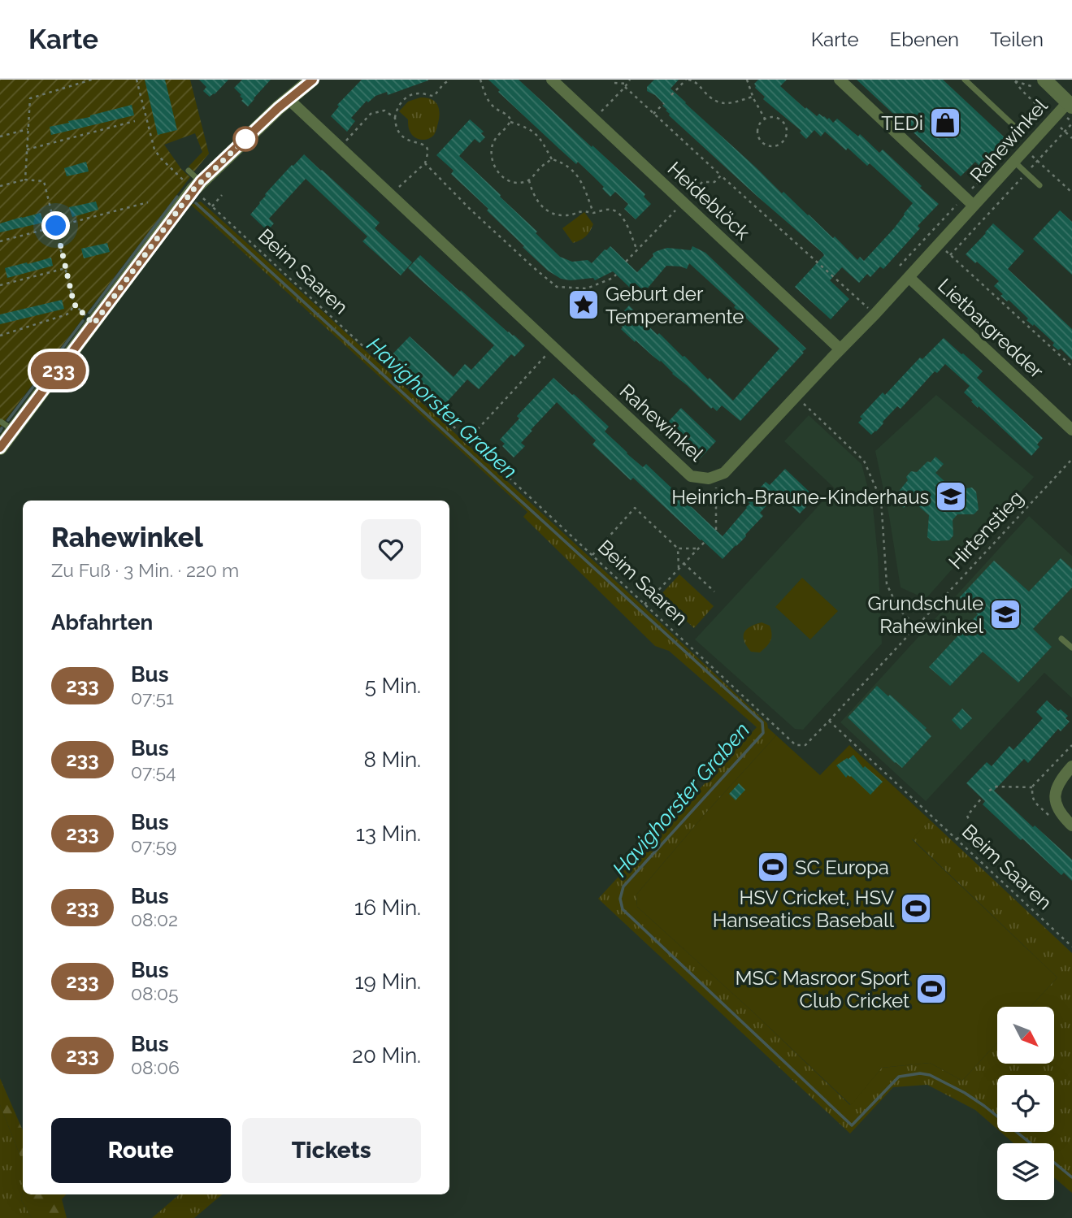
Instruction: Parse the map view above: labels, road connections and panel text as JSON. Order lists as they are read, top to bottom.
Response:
{
  "streets": {
    "street": ["Rahewinkel", "Heideblöck", "Lietbargredder"],
    "path": ["Beim Saaren", "Hirtenstieg"]
  },
  "crossings": [
    ["Rahewinkel", "Heideblöck"],
    ["Rahewinkel", "Lietbargredder"],
    ["Beim Saaren", "Hirtenstieg"]
  ],
  "water": ["Havighorster Graben"],
  "places": {
    "shop": ["TEDi"],
    "place": ["Geburt der Temperamente"],
    "school or university": ["Heinrich-Braune-Kinderhaus", "Grundschule Rahewinkel"],
    "sports": ["SC Europa", "HSV Cricket, HSV Hanseatics Baseball", "MSC Masroor Sport Club Cricket"]
  },
  "lines": ["bus line 233"],
  "north": "bottom right",
  "page": {
    "header": "Karte",
    "nav": ["Karte", "Ebenen", "Teilen"],
    "on_map": "233",
    "heading": [
      ["Rahewinkel", "Zu Fuß · 3 Min. · 220 m"],
      "Abfahrten"
    ],
    "list": [
      {
        "mark": "233",
        "name": "Bus",
        "note": "07:51",
        "value": "5 Min."
      },
      {
        "mark": "233",
        "name": "Bus",
        "note": "07:54",
        "value": "8 Min."
      },
      {
        "mark": "233",
        "name": "Bus",
        "note": "07:59",
        "value": "13 Min."
      },
      {
        "mark": "233",
        "name": "Bus",
        "note": "08:02",
        "value": "16 Min."
      },
      {
        "mark": "233",
        "name": "Bus",
        "note": "08:05",
        "value": "19 Min."
      },
      {
        "mark": "233",
        "name": "Bus",
        "note": "08:06",
        "value": "20 Min."
      }
    ],
    "buttons": ["Route", "Tickets"]
  }
}
